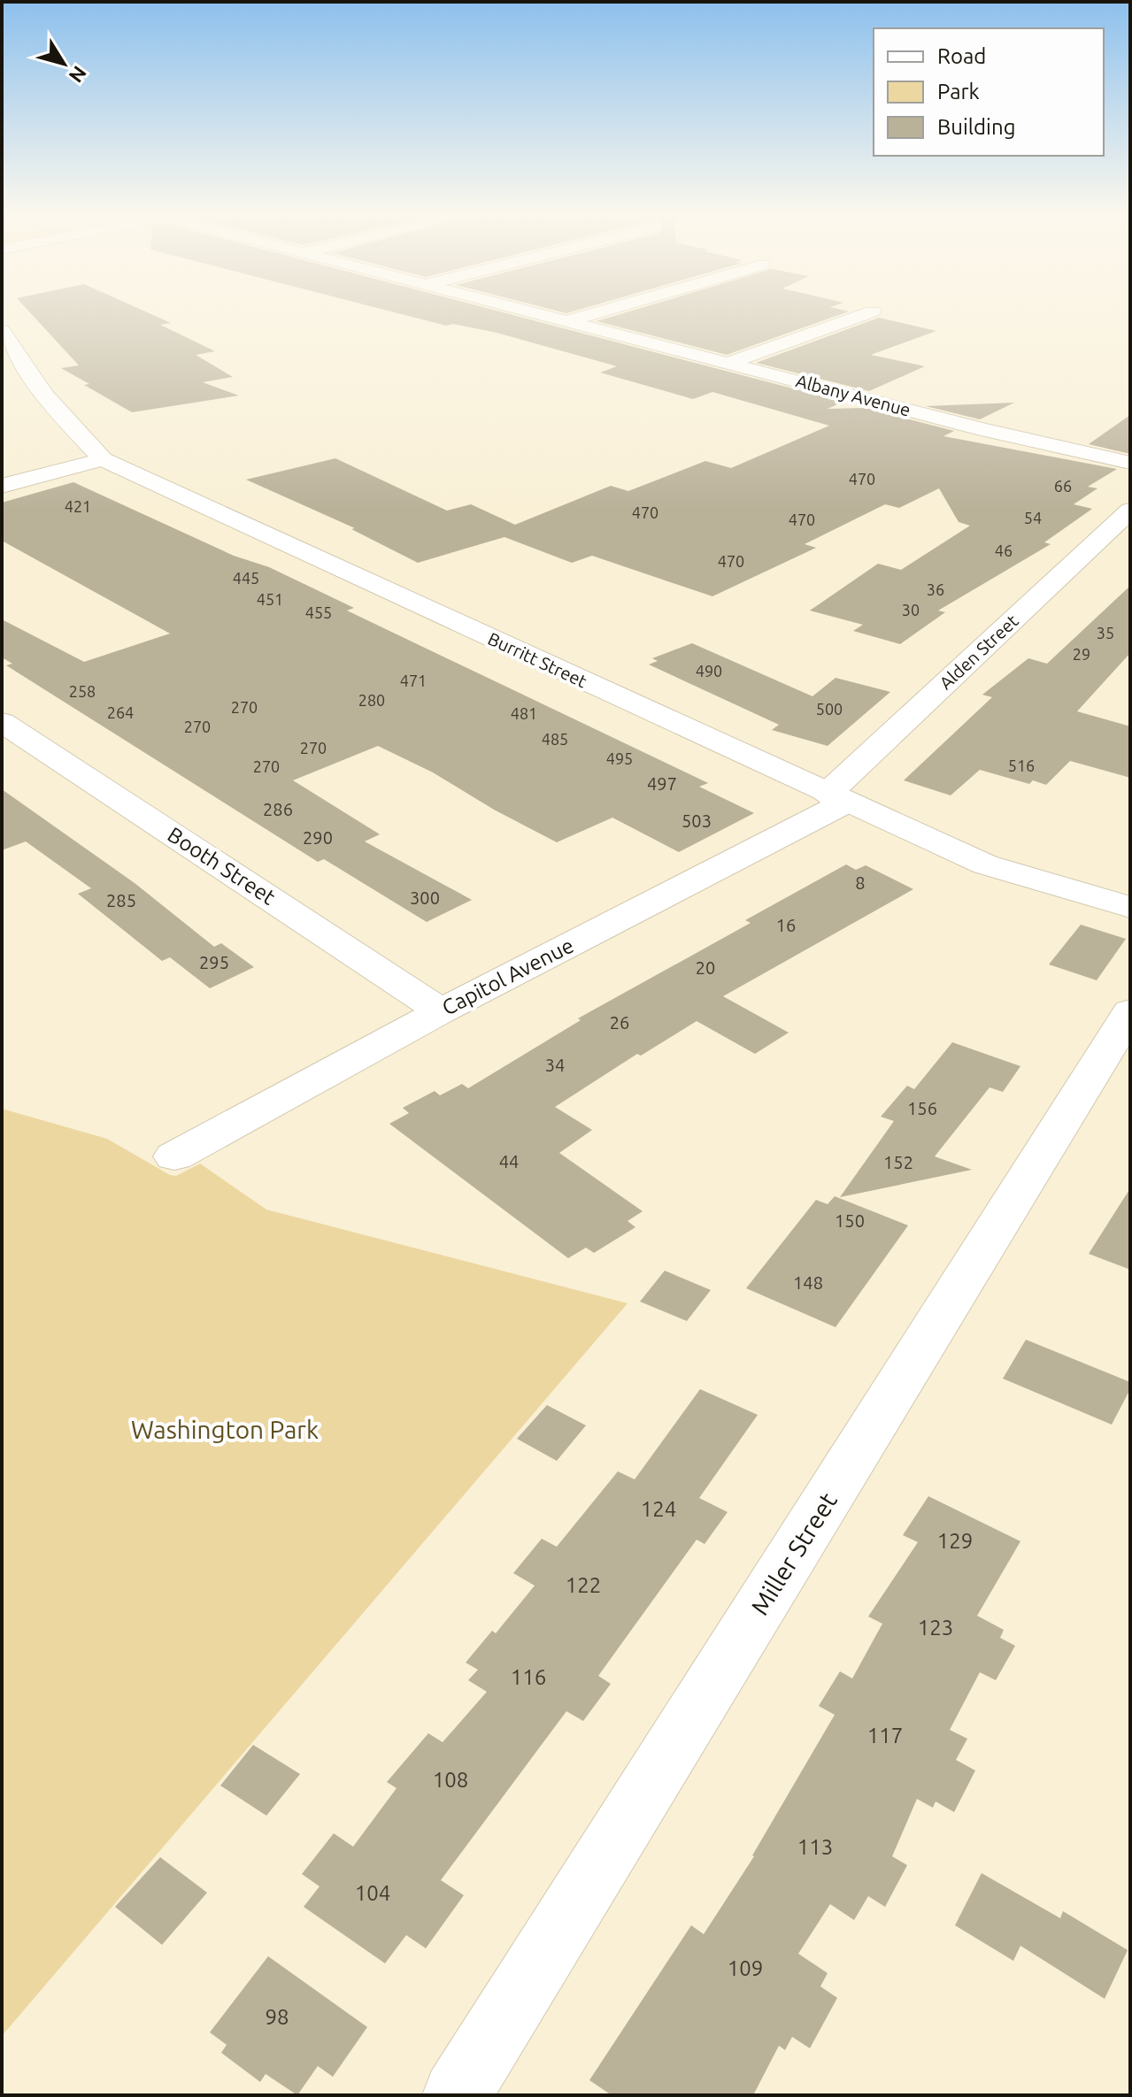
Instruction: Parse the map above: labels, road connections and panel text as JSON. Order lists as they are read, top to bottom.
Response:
{
  "streets": {
    "street": [
      "Albany Avenue",
      "Alden Street",
      "Burritt Street",
      "Booth Street",
      "Capitol Avenue",
      "Miller Street"
    ]
  },
  "crossings": [
    ["Alden Street", "Burritt Street"],
    ["Alden Street", "Capitol Avenue"],
    ["Burritt Street", "Capitol Avenue"],
    ["Booth Street", "Capitol Avenue"]
  ],
  "parks": ["Washington Park"],
  "house_numbers": [
    "470",
    "66",
    "421",
    "470",
    "54",
    "470",
    "46",
    "470",
    "445",
    "36",
    "451",
    "30",
    "455",
    "35",
    "29",
    "490",
    "471",
    "258",
    "280",
    "270",
    "500",
    "264",
    "481",
    "270",
    "485",
    "270",
    "495",
    "516",
    "270",
    "497",
    "286",
    "503",
    "290",
    "8",
    "300",
    "285",
    "16",
    "295",
    "20",
    "26",
    "34",
    "156",
    "44",
    "152",
    "150",
    "148",
    "124",
    "129",
    "122",
    "123",
    "116",
    "117",
    "108",
    "113",
    "104",
    "109",
    "98"
  ],
  "legend": ["Road", "Park", "Building"],
  "north": "bottom right"
}
